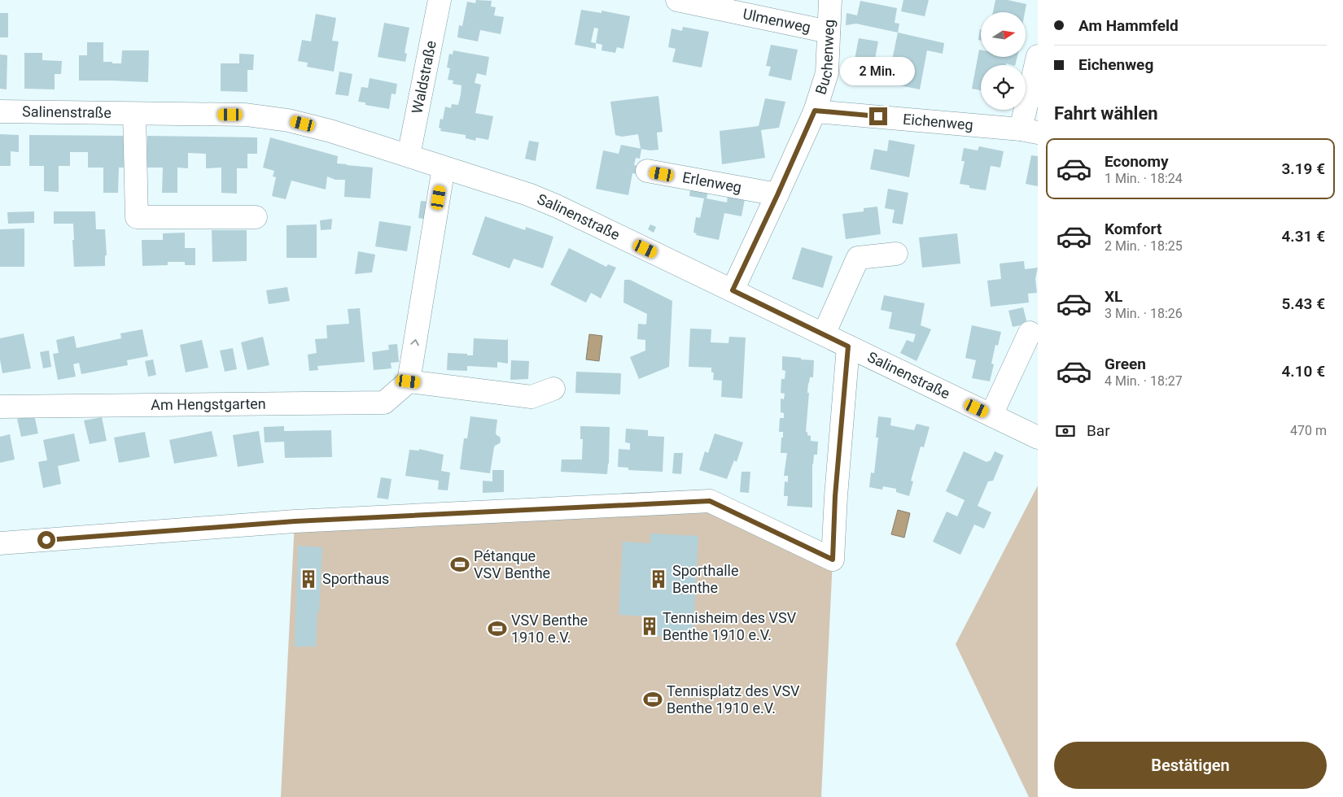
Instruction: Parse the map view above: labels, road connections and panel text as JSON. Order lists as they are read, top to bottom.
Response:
{
  "streets": {
    "street": [
      "Ulmenweg",
      "Buchenweg",
      "Waldstraße",
      "Salinenstraße",
      "Eichenweg",
      "Erlenweg",
      "Am Hengstgarten"
    ]
  },
  "crossings": [
    ["Ulmenweg", "Buchenweg"],
    ["Buchenweg", "Salinenstraße"],
    ["Buchenweg", "Eichenweg"],
    ["Buchenweg", "Erlenweg"],
    ["Waldstraße", "Salinenstraße"]
  ],
  "places": {
    "sports": ["Pétanque VSV Benthe", "VSV Benthe 1910 e.V.", "Tennisplatz des VSV Benthe 1910 e.V."],
    "building": ["Sporthaus", "Sporthalle Benthe", "Tennisheim des VSV Benthe 1910 e.V."]
  },
  "north": "right",
  "page": {
    "banner": ["Am Hammfeld", "Eichenweg"],
    "bubble": "2 Min.",
    "heading": "Fahrt wählen",
    "list": [
      {
        "name": "Economy",
        "note": "1 Min. · 18:24",
        "value": "3.19 €"
      },
      {
        "name": "Komfort",
        "note": "2 Min. · 18:25",
        "value": "4.31 €"
      },
      {
        "name": "XL",
        "note": "3 Min. · 18:26",
        "value": "5.43 €"
      },
      {
        "name": "Green",
        "note": "4 Min. · 18:27",
        "value": "4.10 €"
      }
    ],
    "pay": ["Bar", "470 m"],
    "buttons": "Bestätigen"
  }
}
